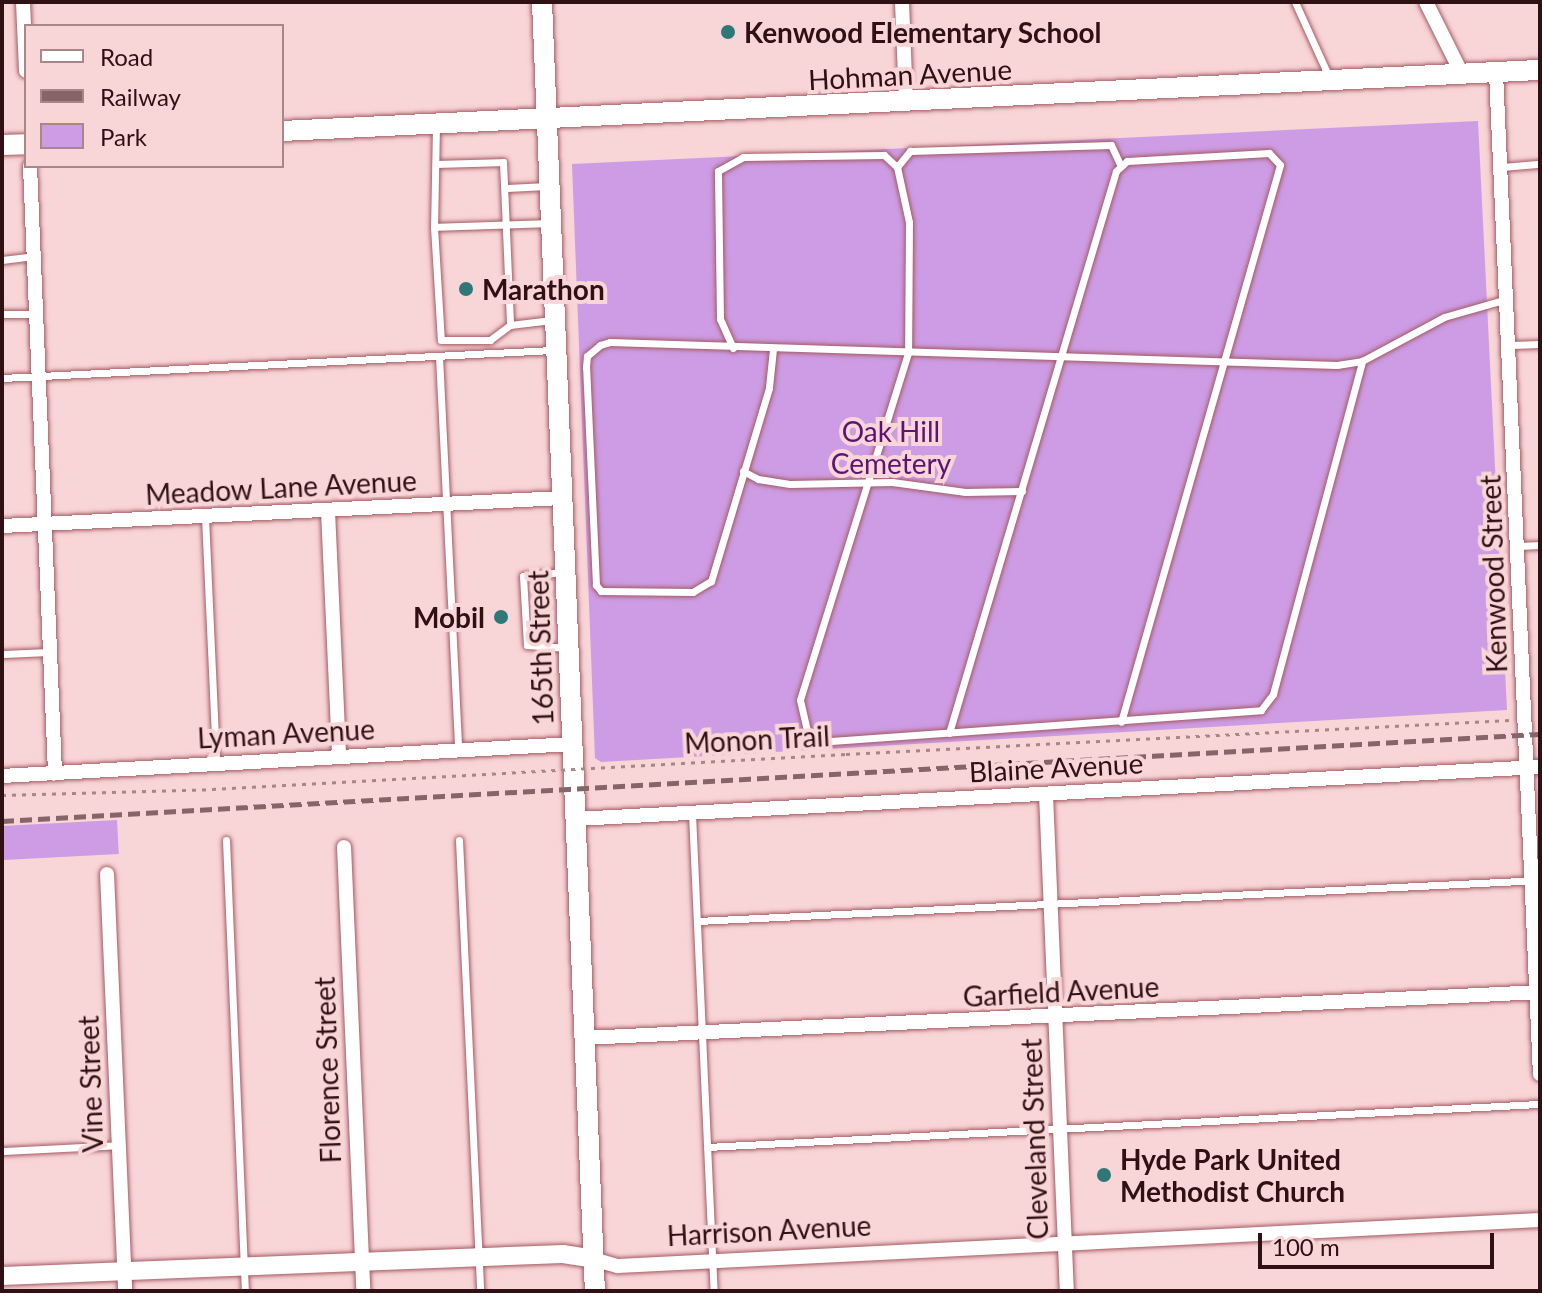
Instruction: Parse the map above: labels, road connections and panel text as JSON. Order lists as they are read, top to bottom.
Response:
{
  "streets": {
    "main road": ["Hohman Avenue", "165th Street"],
    "street": [
      "Meadow Lane Avenue",
      "Kenwood Street",
      "Lyman Avenue",
      "Blaine Avenue",
      "Garfield Avenue",
      "Florence Street",
      "Vine Street",
      "Cleveland Street",
      "Harrison Avenue"
    ],
    "path": ["Monon Trail"]
  },
  "crossings": [
    ["Hohman Avenue", "Kenwood Street"],
    ["Hohman Avenue", "165th Street"],
    ["Meadow Lane Avenue", "165th Street"],
    ["Kenwood Street", "Blaine Avenue"],
    ["Kenwood Street", "Garfield Avenue"],
    ["165th Street", "Lyman Avenue"],
    ["165th Street", "Blaine Avenue"],
    ["165th Street", "Garfield Avenue"],
    ["165th Street", "Harrison Avenue"],
    ["Blaine Avenue", "Cleveland Street"],
    ["Garfield Avenue", "Cleveland Street"],
    ["Florence Street", "Harrison Avenue"],
    ["Vine Street", "Harrison Avenue"],
    ["Cleveland Street", "Harrison Avenue"]
  ],
  "parks": ["Oak Hill Cemetery"],
  "places": [
    "Kenwood Elementary School",
    "Marathon",
    "Mobil",
    "Hyde Park United Methodist Church"
  ],
  "legend": ["Road", "Railway", "Park"],
  "scale_bar": "100 m"
}
